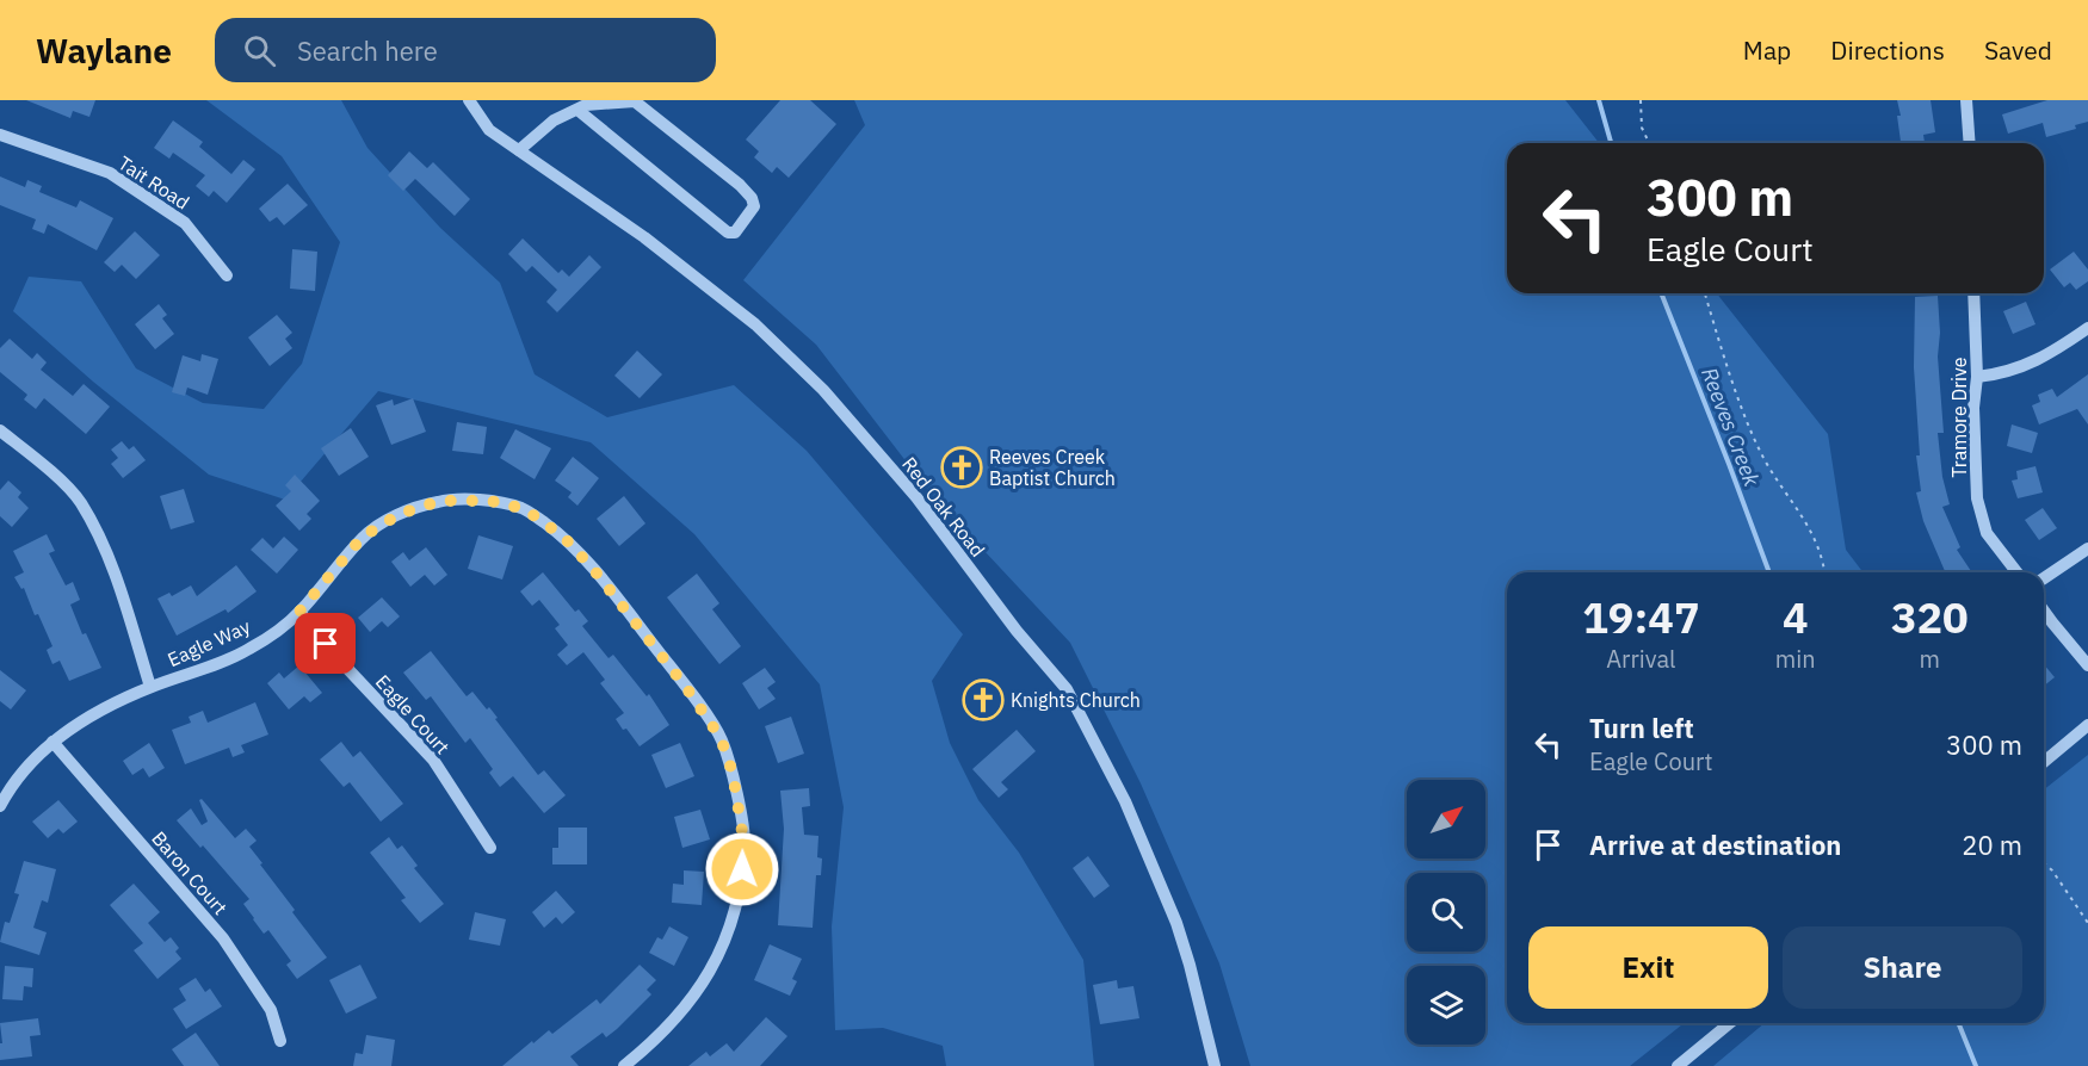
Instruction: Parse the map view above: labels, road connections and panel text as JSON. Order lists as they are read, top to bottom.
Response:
{
  "streets": {
    "street": [
      "Tait Road",
      "Tramore Drive",
      "Red Oak Road",
      "Eagle Way",
      "Eagle Court",
      "Baron Court"
    ]
  },
  "crossings": [
    ["Eagle Way", "Eagle Court"],
    ["Eagle Way", "Baron Court"]
  ],
  "water": ["Reeves Creek"],
  "places": {
    "church": ["Reeves Creek Baptist Church", "Knights Church"]
  },
  "north": "top right",
  "page": {
    "header": "Waylane",
    "search": "Search here",
    "nav": ["Map", "Directions", "Saved"],
    "turn": ["300 m", "Eagle Court"],
    "eta": [
      "19:47",
      "Arrival",
      "4",
      "min",
      "320",
      "m"
    ],
    "list": [
      {
        "name": "Turn left",
        "note": "Eagle Court",
        "value": "300 m"
      },
      {
        "name": "Arrive at destination",
        "value": "20 m"
      }
    ],
    "buttons": ["Exit", "Share"]
  }
}
